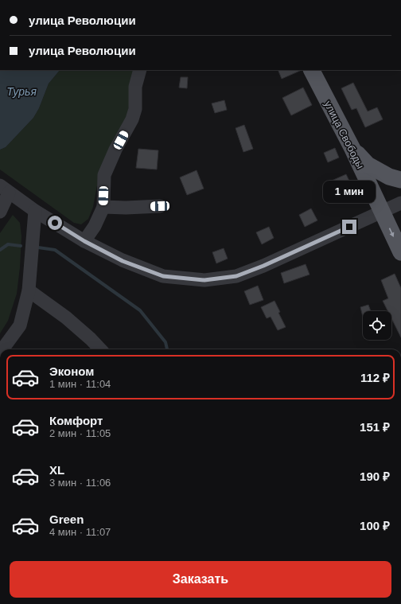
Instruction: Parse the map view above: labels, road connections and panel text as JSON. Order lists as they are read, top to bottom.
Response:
{
  "streets": {
    "main road": ["улица Свободы"]
  },
  "water": ["Турья"],
  "page": {
    "banner": ["улица Революции", "улица Революции"],
    "bubble": "1 мин",
    "list": [
      {
        "name": "Эконом",
        "note": "1 мин · 11:04",
        "value": "112 ₽"
      },
      {
        "name": "Комфорт",
        "note": "2 мин · 11:05",
        "value": "151 ₽"
      },
      {
        "name": "XL",
        "note": "3 мин · 11:06",
        "value": "190 ₽"
      },
      {
        "name": "Green",
        "note": "4 мин · 11:07",
        "value": "100 ₽"
      }
    ],
    "buttons": "Заказать"
  }
}
